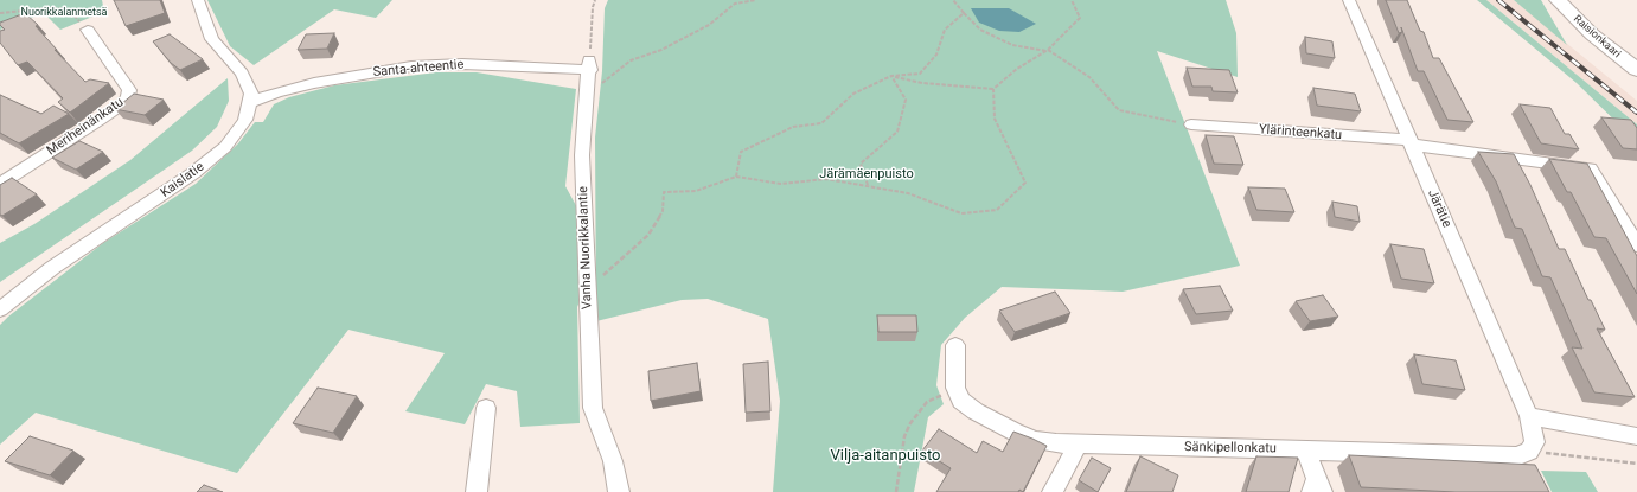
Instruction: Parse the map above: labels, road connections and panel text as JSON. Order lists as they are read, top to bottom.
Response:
{
  "streets": {
    "main road": ["Raisionkaari"],
    "street": [
      "Santa-ahteentie",
      "Meriheinänkatu",
      "Ylärinteenkatu",
      "Kaislatie",
      "Järätie",
      "Vanha Nuorikkalantie",
      "Sänkipellonkatu"
    ]
  },
  "crossings": [
    ["Santa-ahteentie", "Kaislatie"],
    ["Santa-ahteentie", "Vanha Nuorikkalantie"],
    ["Ylärinteenkatu", "Järätie"]
  ],
  "parks": ["Nuorikkalanmetsä", "Järämäenpuisto", "Vilja-aitanpuisto"]
}
